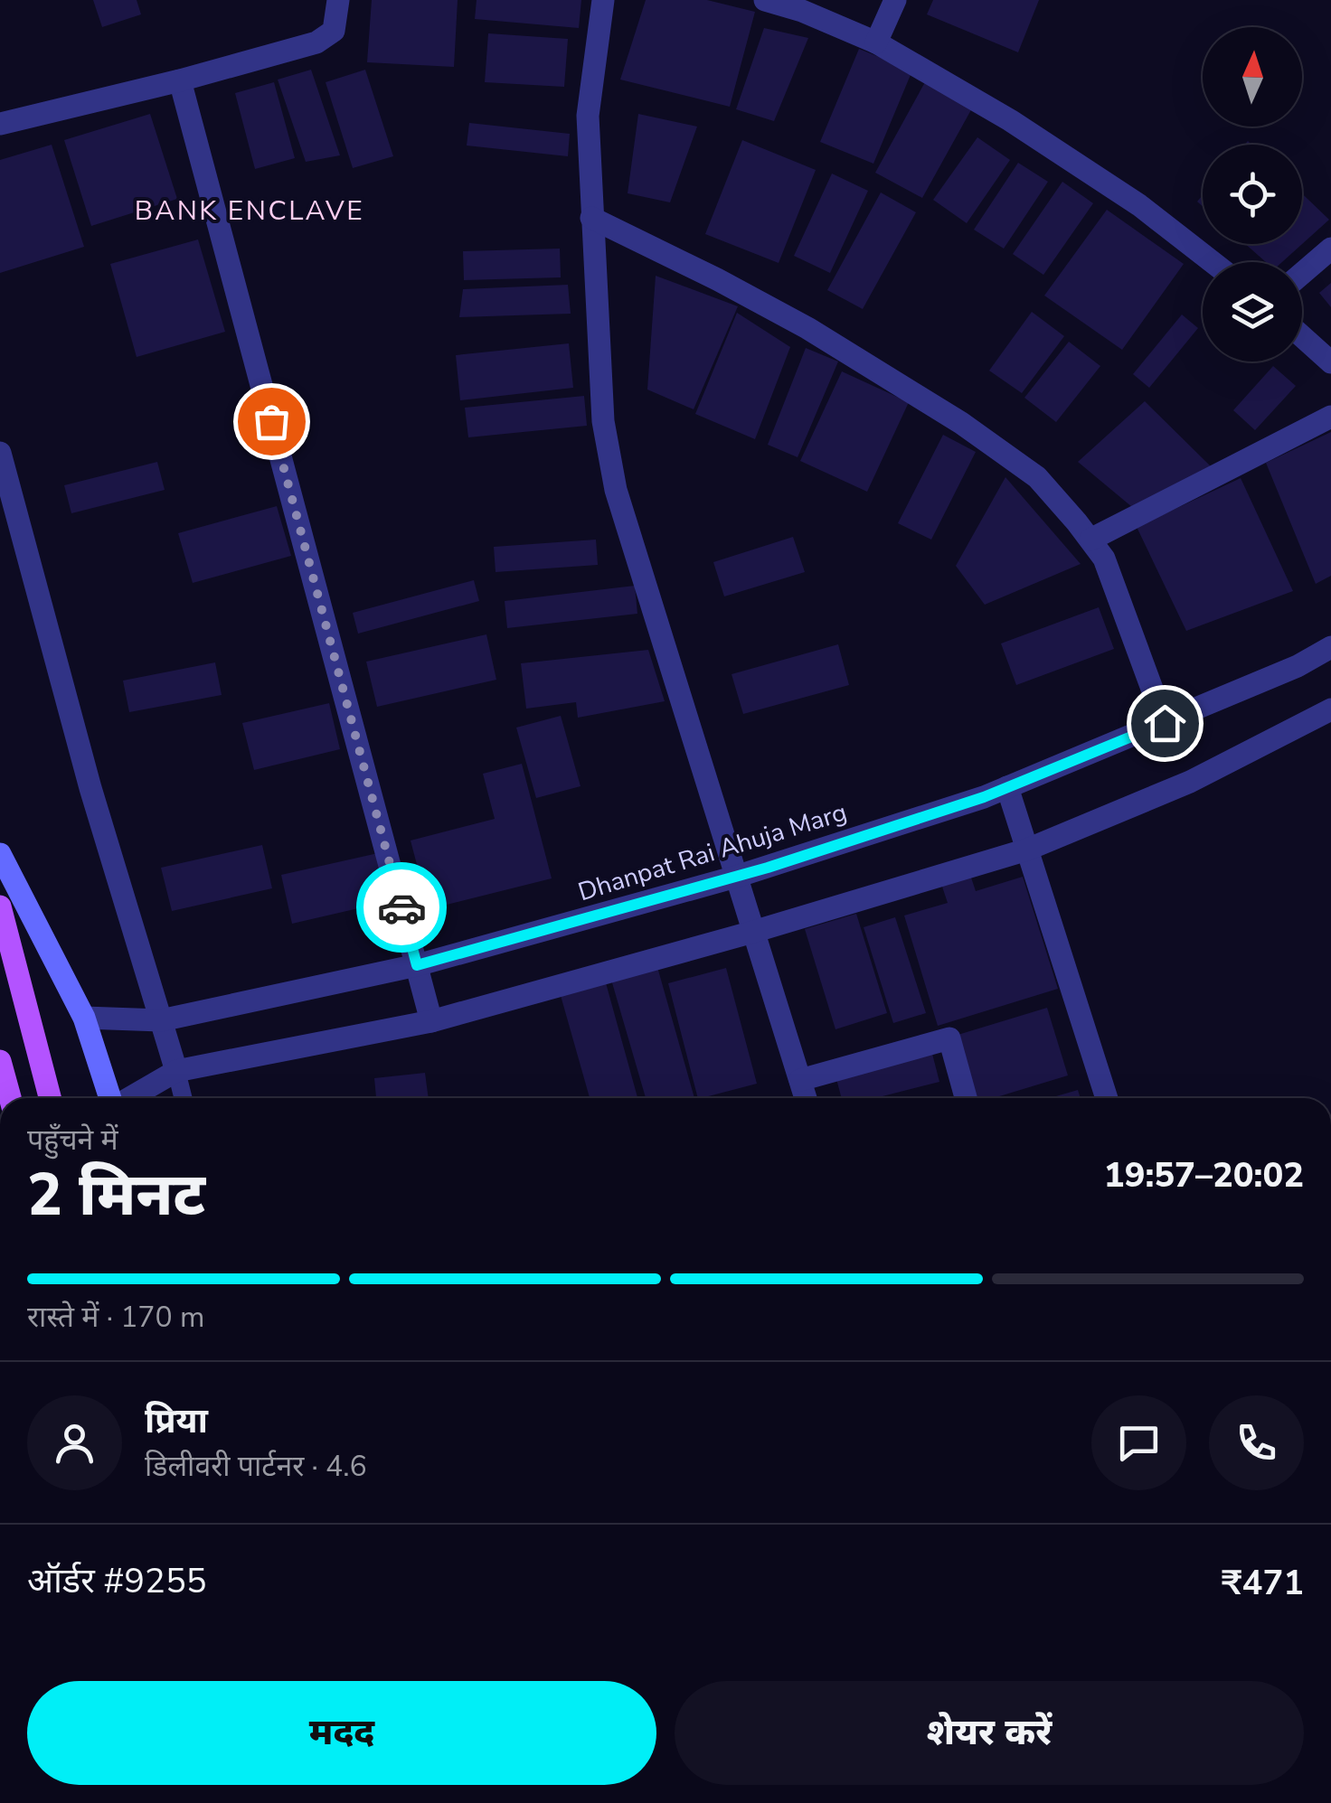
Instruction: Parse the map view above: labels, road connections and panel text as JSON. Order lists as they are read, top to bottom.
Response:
{
  "streets": {
    "street": ["Dhanpat Rai Ahuja Marg"]
  },
  "districts": ["BANK ENCLAVE"],
  "north": "top",
  "page": {
    "heading": ["2 मिनट", "पहुँचने में", "19:57–20:02"],
    "panel": [
      "प्रिया",
      "डिलीवरी पार्टनर · 4.6",
      "ऑर्डर #9255",
      "₹471"
    ],
    "bar": "रास्ते में · 170 m",
    "buttons": ["मदद", "शेयर करें"]
  }
}
